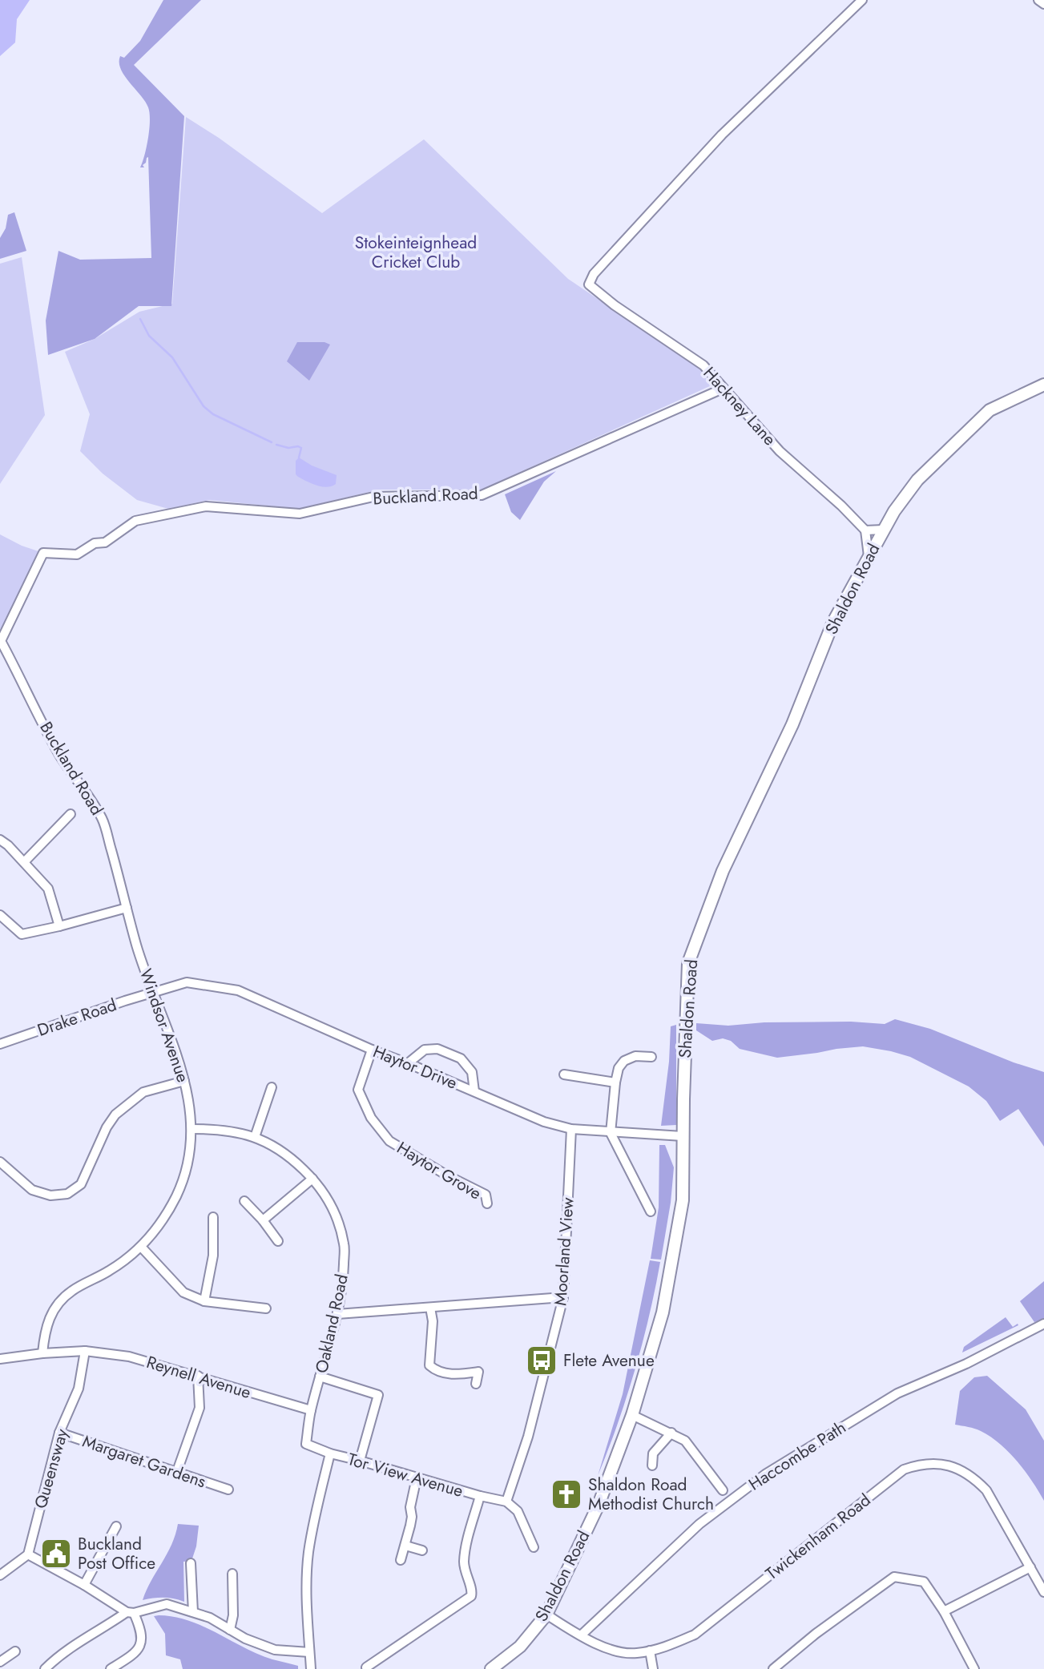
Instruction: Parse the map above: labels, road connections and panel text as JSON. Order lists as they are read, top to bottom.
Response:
{
  "streets": {
    "street": [
      "Hackney Lane",
      "Buckland Road",
      "Shaldon Road",
      "Drake Road",
      "Windsor Avenue",
      "Haytor Drive",
      "Haytor Grove",
      "Moorland View",
      "Oakland Road",
      "Reynell Avenue",
      "Haccombe Path",
      "Margaret Gardens",
      "Queensway",
      "Tor View Avenue",
      "Twickenham Road"
    ]
  },
  "crossings": [
    ["Hackney Lane", "Buckland Road"],
    ["Buckland Road", "Windsor Avenue"],
    ["Shaldon Road", "Haytor Drive"],
    ["Shaldon Road", "Twickenham Road"],
    ["Drake Road", "Windsor Avenue"],
    ["Drake Road", "Haytor Drive"],
    ["Windsor Avenue", "Haytor Drive"],
    ["Windsor Avenue", "Oakland Road"],
    ["Windsor Avenue", "Reynell Avenue"],
    ["Haytor Drive", "Haytor Grove"],
    ["Haytor Drive", "Moorland View"],
    ["Moorland View", "Tor View Avenue"],
    ["Oakland Road", "Reynell Avenue"],
    ["Oakland Road", "Tor View Avenue"],
    ["Reynell Avenue", "Queensway"],
    ["Haccombe Path", "Twickenham Road"],
    ["Margaret Gardens", "Queensway"]
  ],
  "parks": ["Stokeinteignhead Cricket Club"],
  "places": {
    "bus stop": ["Flete Avenue"],
    "church": ["Shaldon Road Methodist Church"],
    "public building": ["Buckland Post Office"]
  }
}
